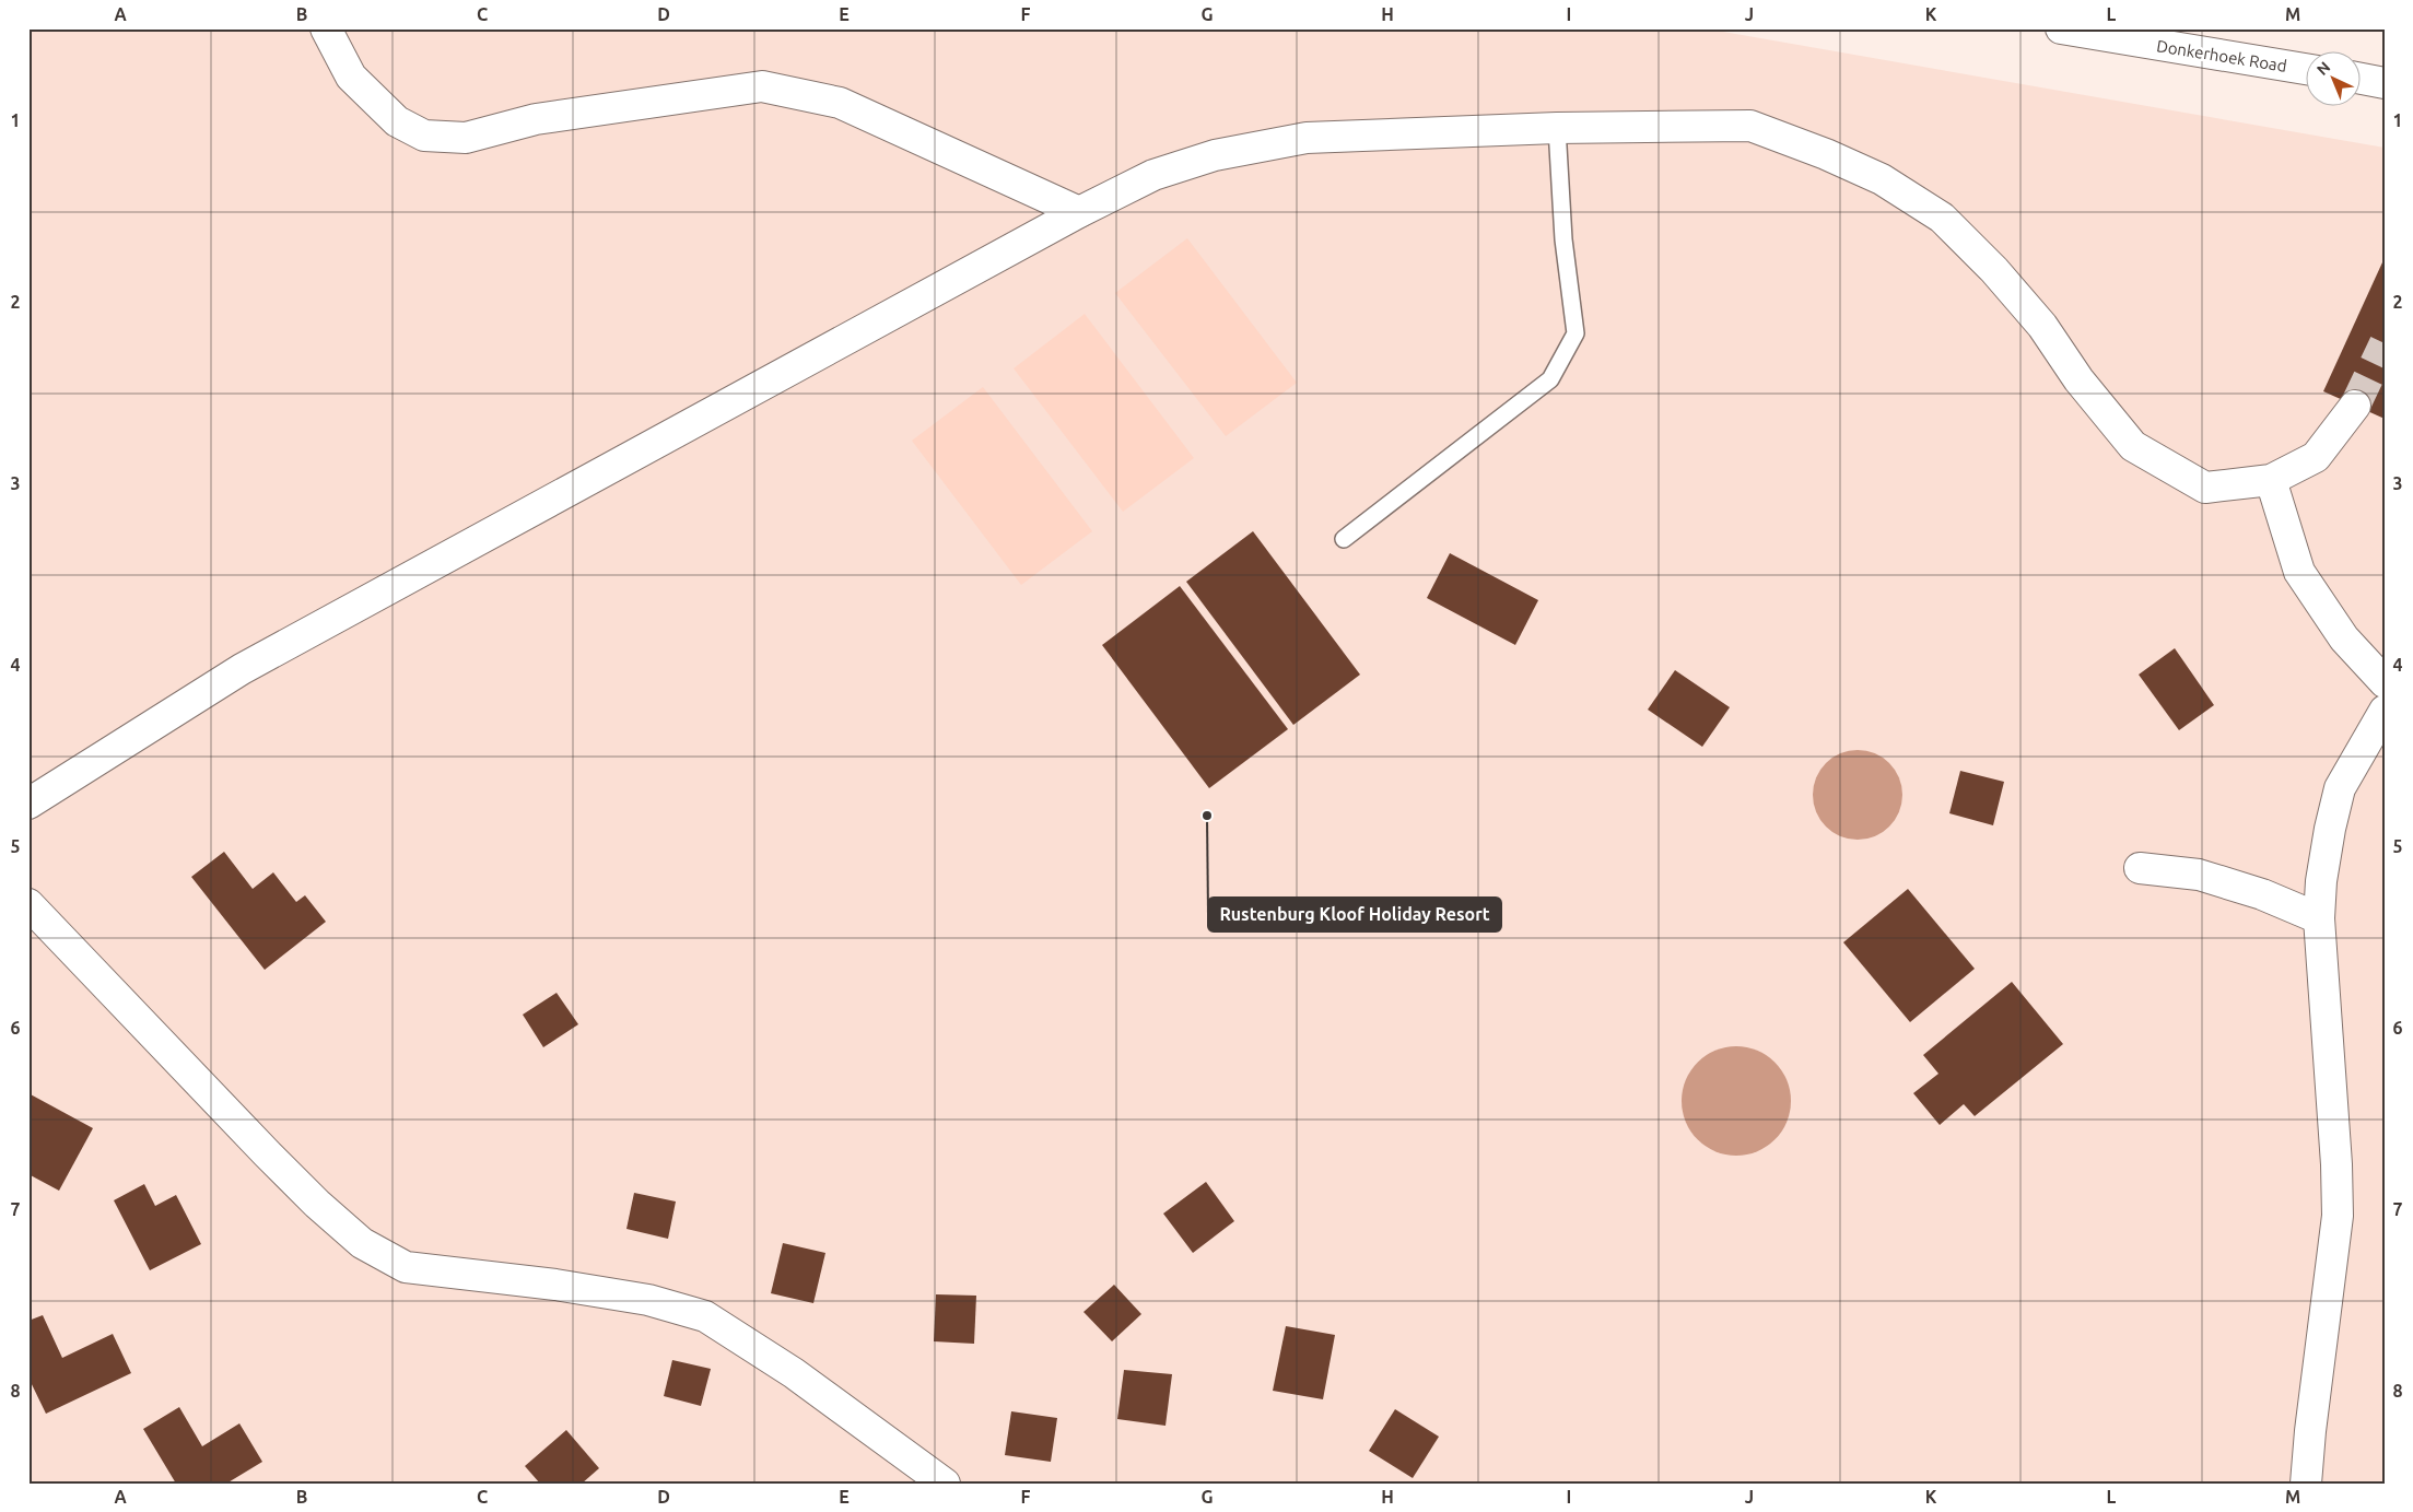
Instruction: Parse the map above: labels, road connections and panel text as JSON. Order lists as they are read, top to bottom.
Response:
{
  "streets": {
    "street": ["Donkerhoek Road"]
  },
  "places": ["Rustenburg Kloof Holiday Resort"],
  "north": "top left",
  "grid": {
    "columns": [
      "A",
      "B",
      "C",
      "D",
      "E",
      "F",
      "G",
      "H",
      "I",
      "J",
      "K",
      "L",
      "M"
    ],
    "rows": [
      "1",
      "2",
      "3",
      "4",
      "5",
      "6",
      "7",
      "8"
    ]
  }
}
